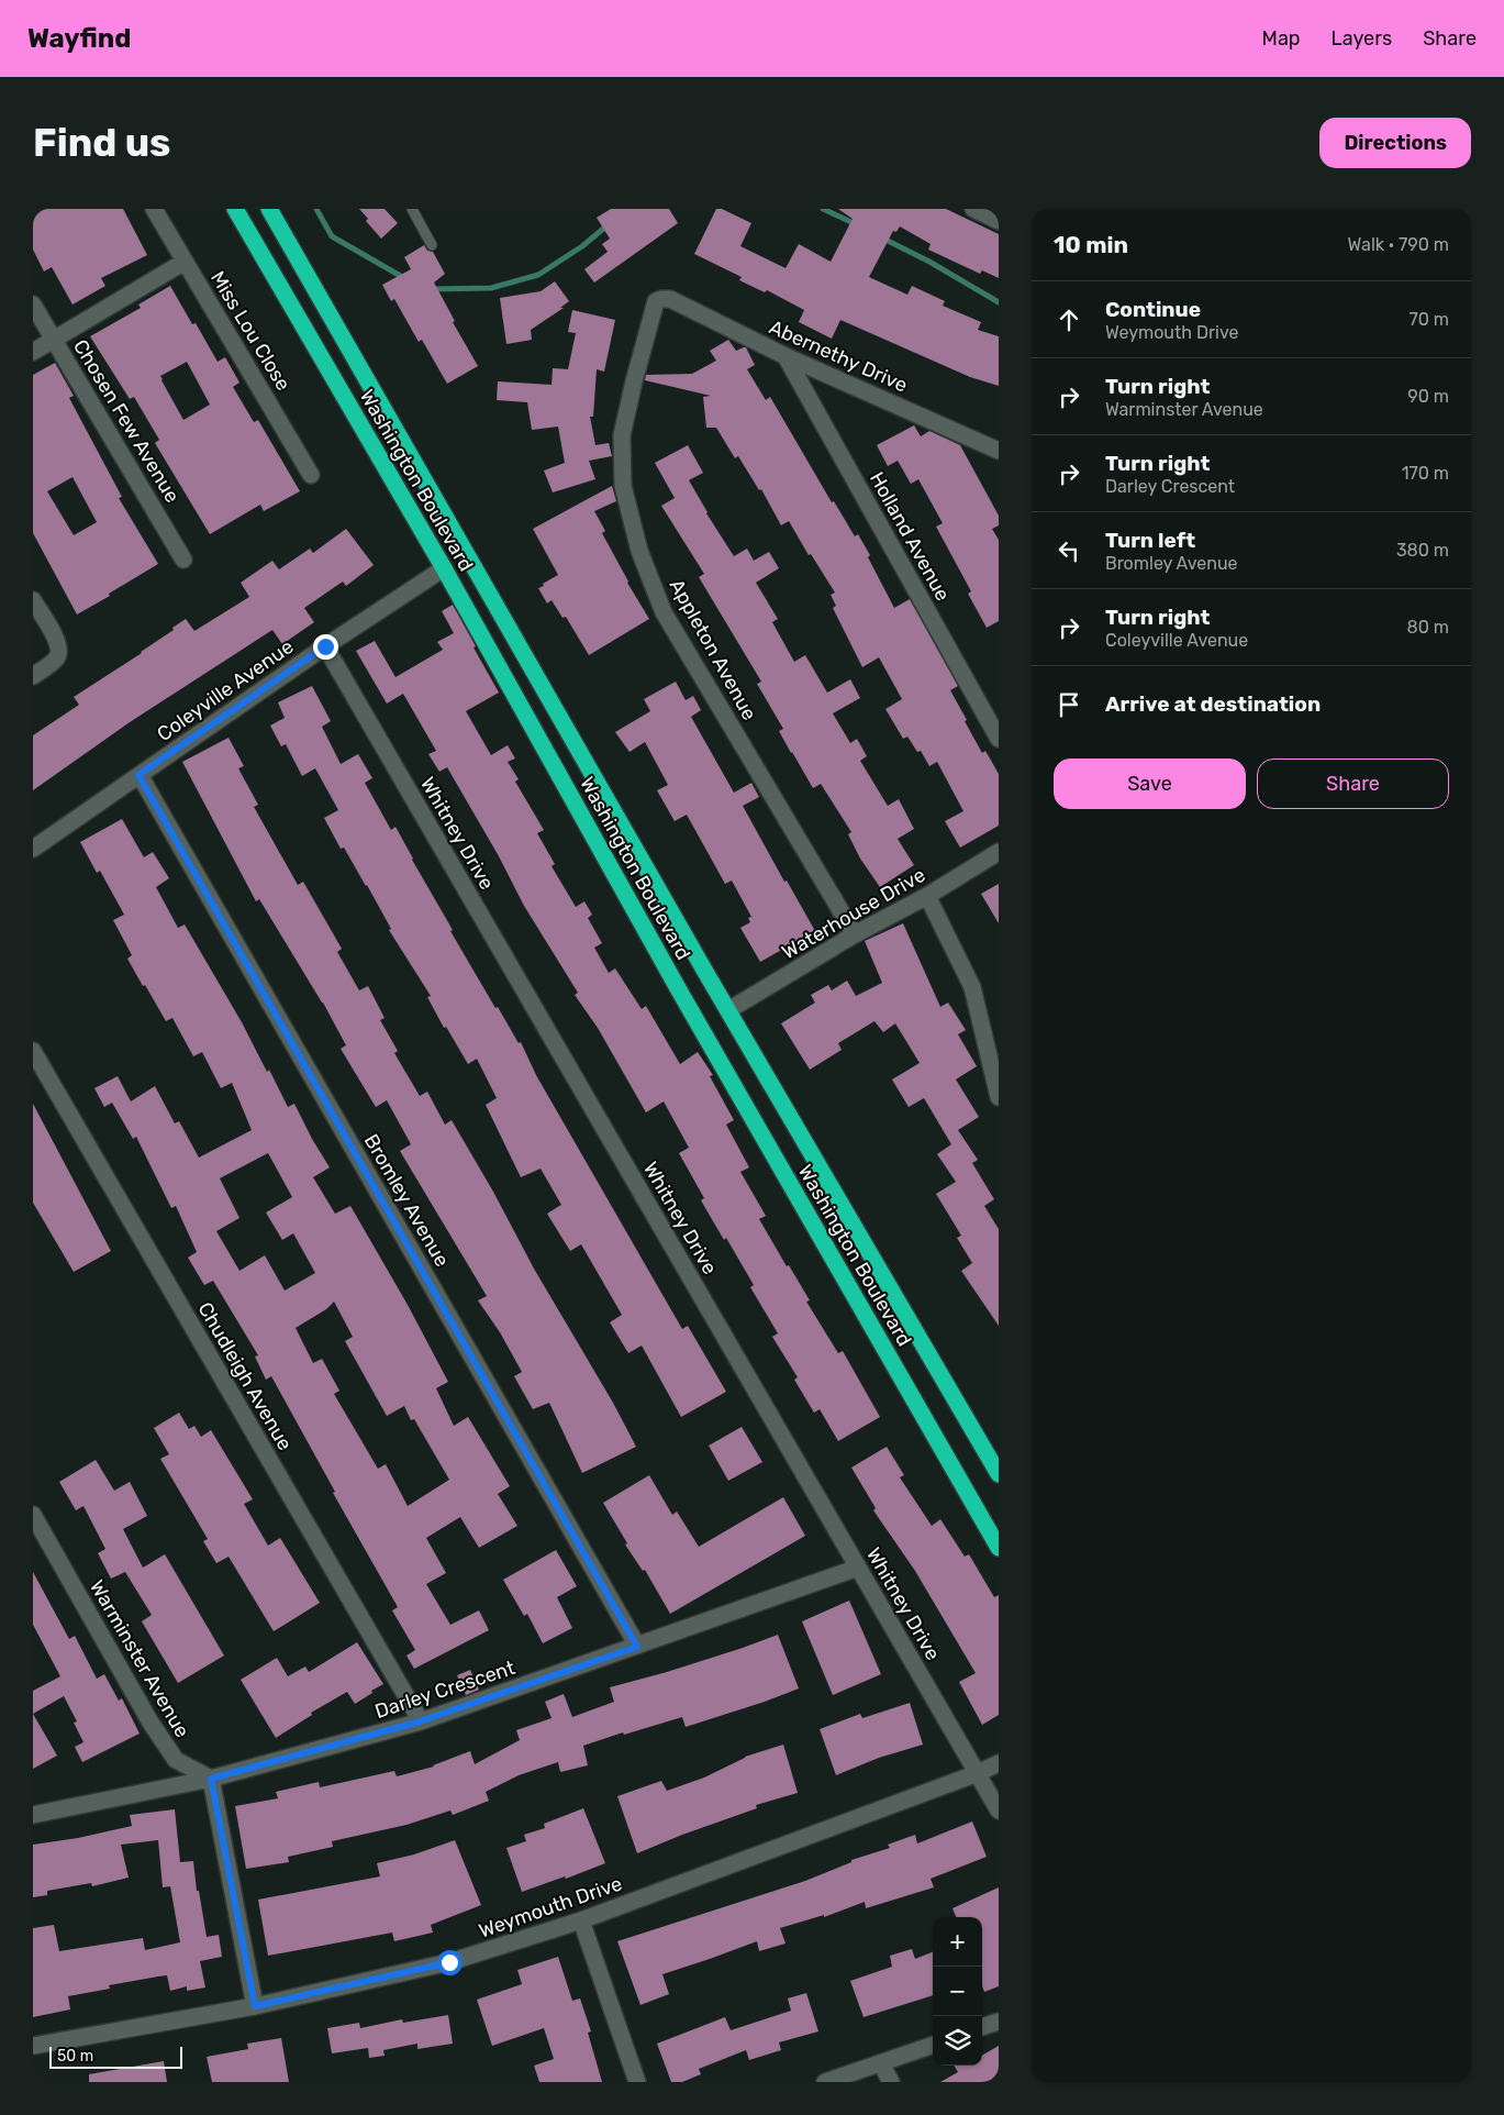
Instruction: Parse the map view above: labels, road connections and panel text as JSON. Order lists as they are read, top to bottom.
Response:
{
  "streets": {
    "highway": ["Washington Boulevard"],
    "street": [
      "Miss Lou Close",
      "Abernethy Drive",
      "Chosen Few Avenue",
      "Holland Avenue",
      "Appleton Avenue",
      "Coleyville Avenue",
      "Whitney Drive",
      "Waterhouse Drive",
      "Bromley Avenue",
      "Chudleigh Avenue",
      "Warminster Avenue",
      "Darley Crescent",
      "Weymouth Drive"
    ]
  },
  "crossings": [
    ["Abernethy Drive", "Holland Avenue"],
    ["Abernethy Drive", "Appleton Avenue"],
    ["Washington Boulevard", "Coleyville Avenue"],
    ["Washington Boulevard", "Waterhouse Drive"],
    ["Appleton Avenue", "Waterhouse Drive"],
    ["Coleyville Avenue", "Whitney Drive"],
    ["Coleyville Avenue", "Bromley Avenue"],
    ["Whitney Drive", "Darley Crescent"],
    ["Whitney Drive", "Weymouth Drive"],
    ["Bromley Avenue", "Darley Crescent"],
    ["Chudleigh Avenue", "Darley Crescent"],
    ["Warminster Avenue", "Darley Crescent"]
  ],
  "scale_bar": "50 m",
  "page": {
    "header": "Wayfind",
    "nav": ["Map", "Layers", "Share"],
    "buttons": [
      "Directions",
      ["Save", "Share"]
    ],
    "title": "Find us",
    "heading": ["10 min", "Walk · 790 m"],
    "list": [
      ["Continue", "Weymouth Drive", "70 m"],
      ["Turn right", "Warminster Avenue", "90 m"],
      ["Turn right", "Darley Crescent", "170 m"],
      ["Turn left", "Bromley Avenue", "380 m"],
      ["Turn right", "Coleyville Avenue", "80 m"],
      "Arrive at destination"
    ],
    "map_buttons": ["+", "−"],
    "scale": "50 m"
  }
}
